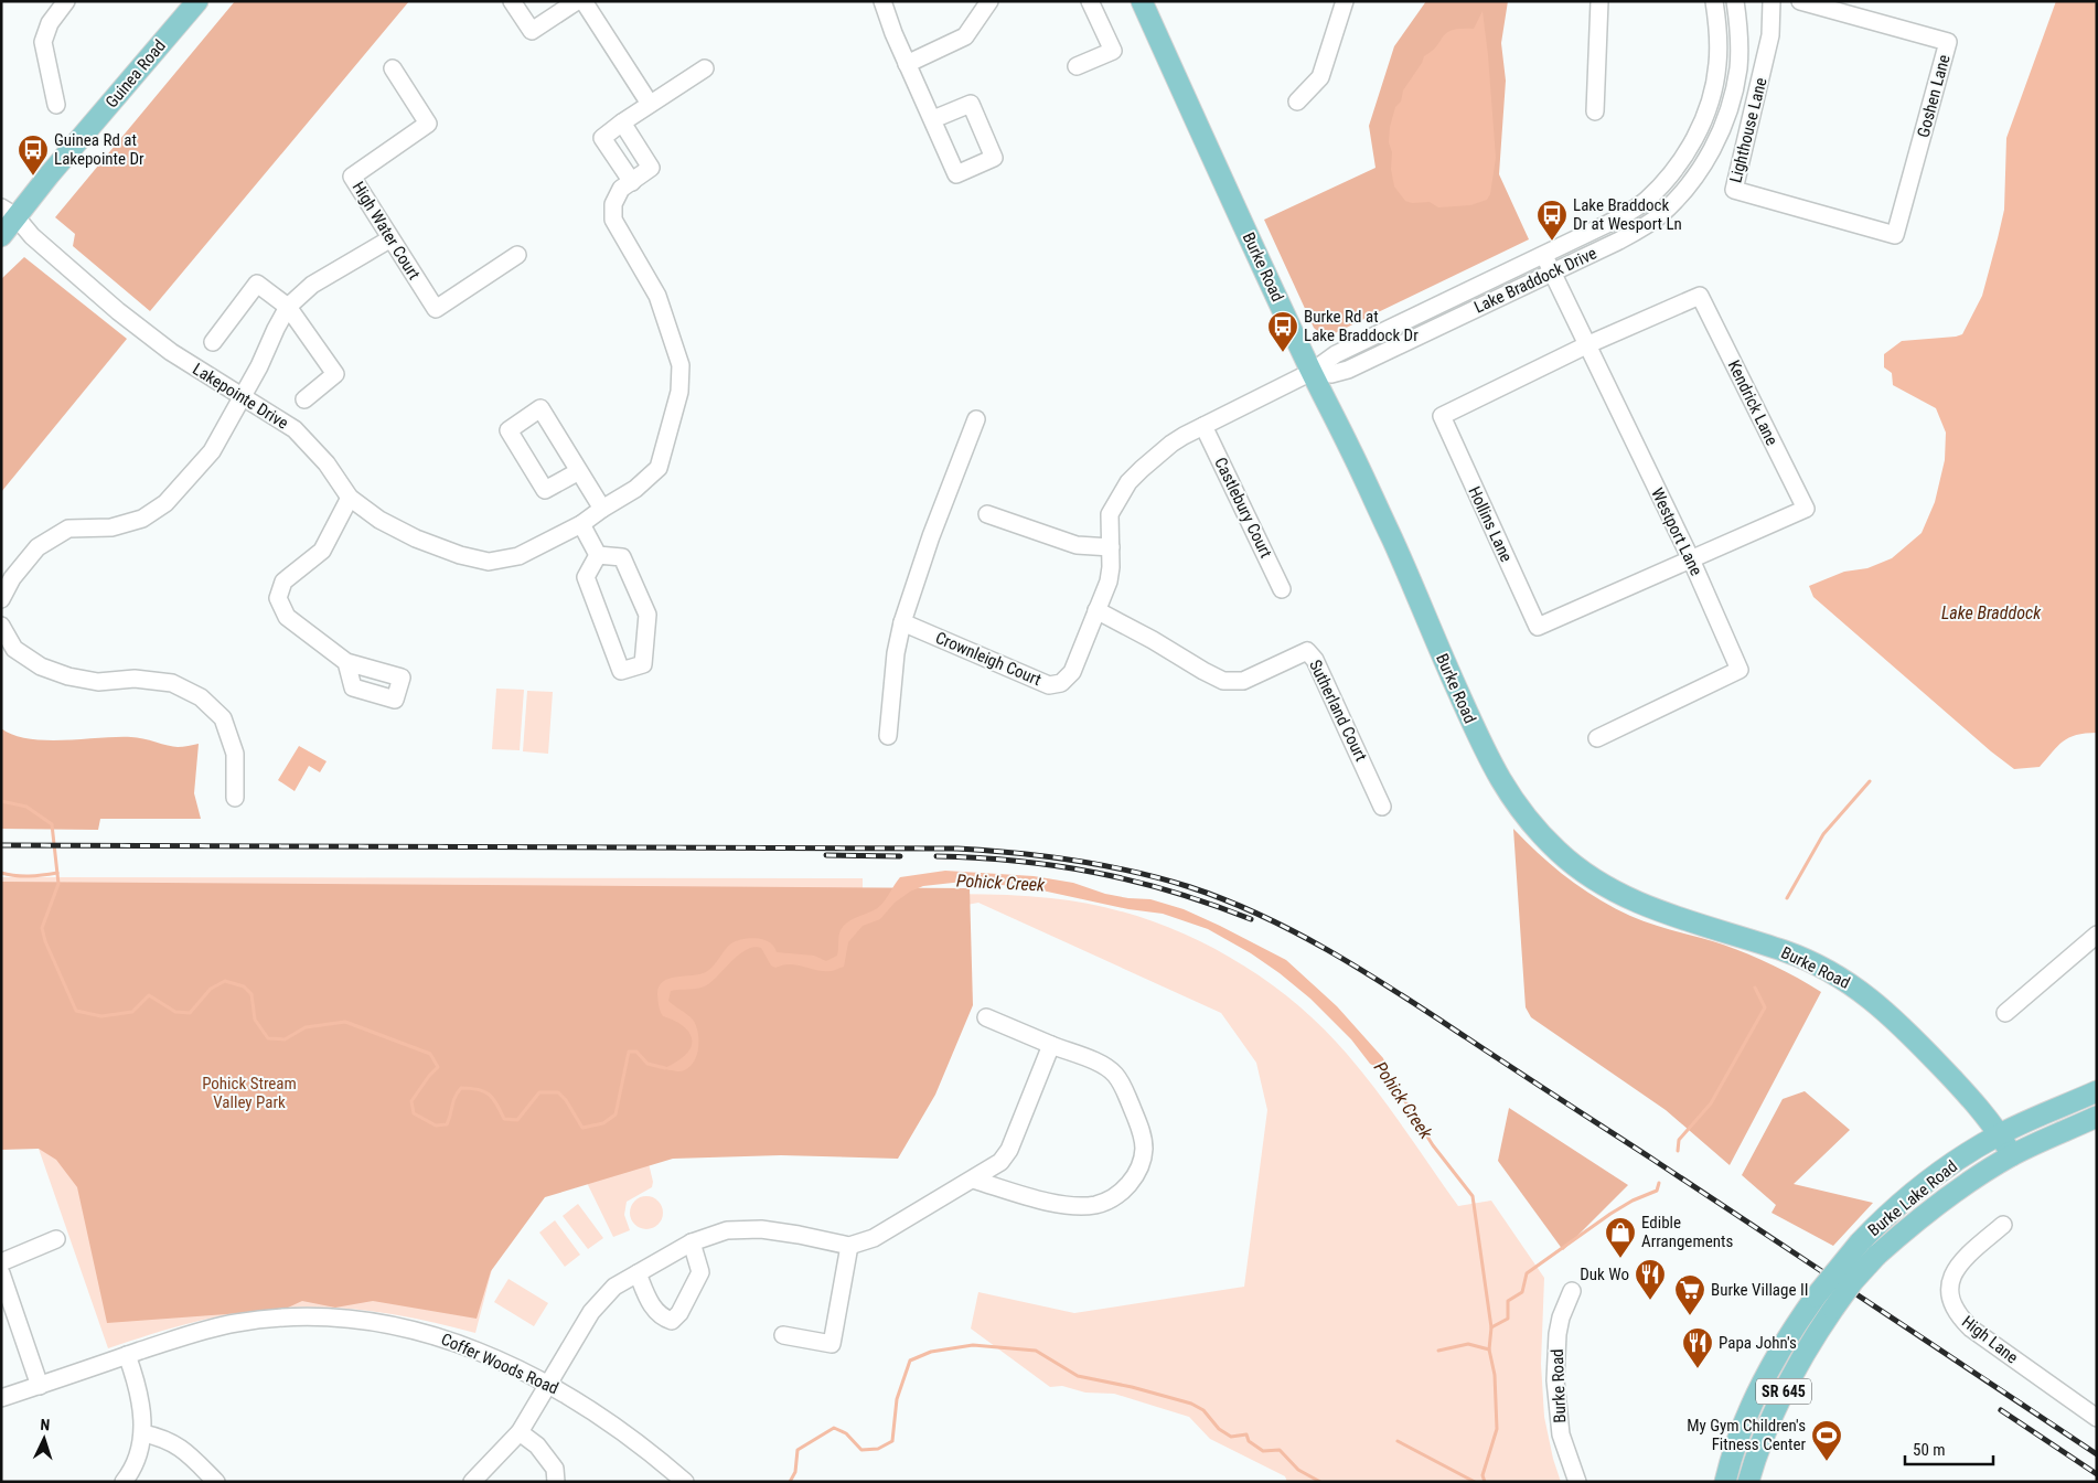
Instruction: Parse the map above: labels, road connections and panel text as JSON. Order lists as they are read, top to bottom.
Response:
{
  "streets": {
    "main road": [
      "Guinea Road",
      "Burke Road",
      "Burke Lake Road",
      "SR 645"
    ],
    "street": [
      "Goshen Lane",
      "Lighthouse Lane",
      "High Water Court",
      "Lake Braddock Drive",
      "Lakepointe Drive",
      "Kendrick Lane",
      "Castlebury Court",
      "Hollins Lane",
      "Westport Lane",
      "Crownleigh Court",
      "Sutherland Court",
      "High Lane",
      "Coffer Woods Road"
    ]
  },
  "crossings": [
    ["Guinea Road", "Lakepointe Drive"],
    ["Goshen Lane", "Lighthouse Lane"],
    ["Burke Road", "Lake Braddock Drive"],
    ["Burke Road", "Burke Lake Road"],
    ["Lake Braddock Drive", "Castlebury Court"],
    ["Lake Braddock Drive", "Westport Lane"],
    ["Lake Braddock Drive", "Crownleigh Court"],
    ["Kendrick Lane", "Hollins Lane"],
    ["Kendrick Lane", "Westport Lane"],
    ["Hollins Lane", "Westport Lane"],
    ["Crownleigh Court", "Sutherland Court"]
  ],
  "water": ["Lake Braddock", "Pohick Creek"],
  "parks": ["Pohick Stream Valley Park"],
  "places": {
    "bus stop": ["Guinea Rd at Lakepointe Dr", "Lake Braddock Dr at Wesport Ln", "Burke Rd at Lake Braddock Dr"],
    "shop": ["Edible Arrangements"],
    "restaurant": ["Duk Wo", "Papa John's"],
    "supermarket": ["Burke Village II"],
    "sports": ["My Gym Children's Fitness Center"]
  },
  "scale_bar": "50 m",
  "north": "top"
}
